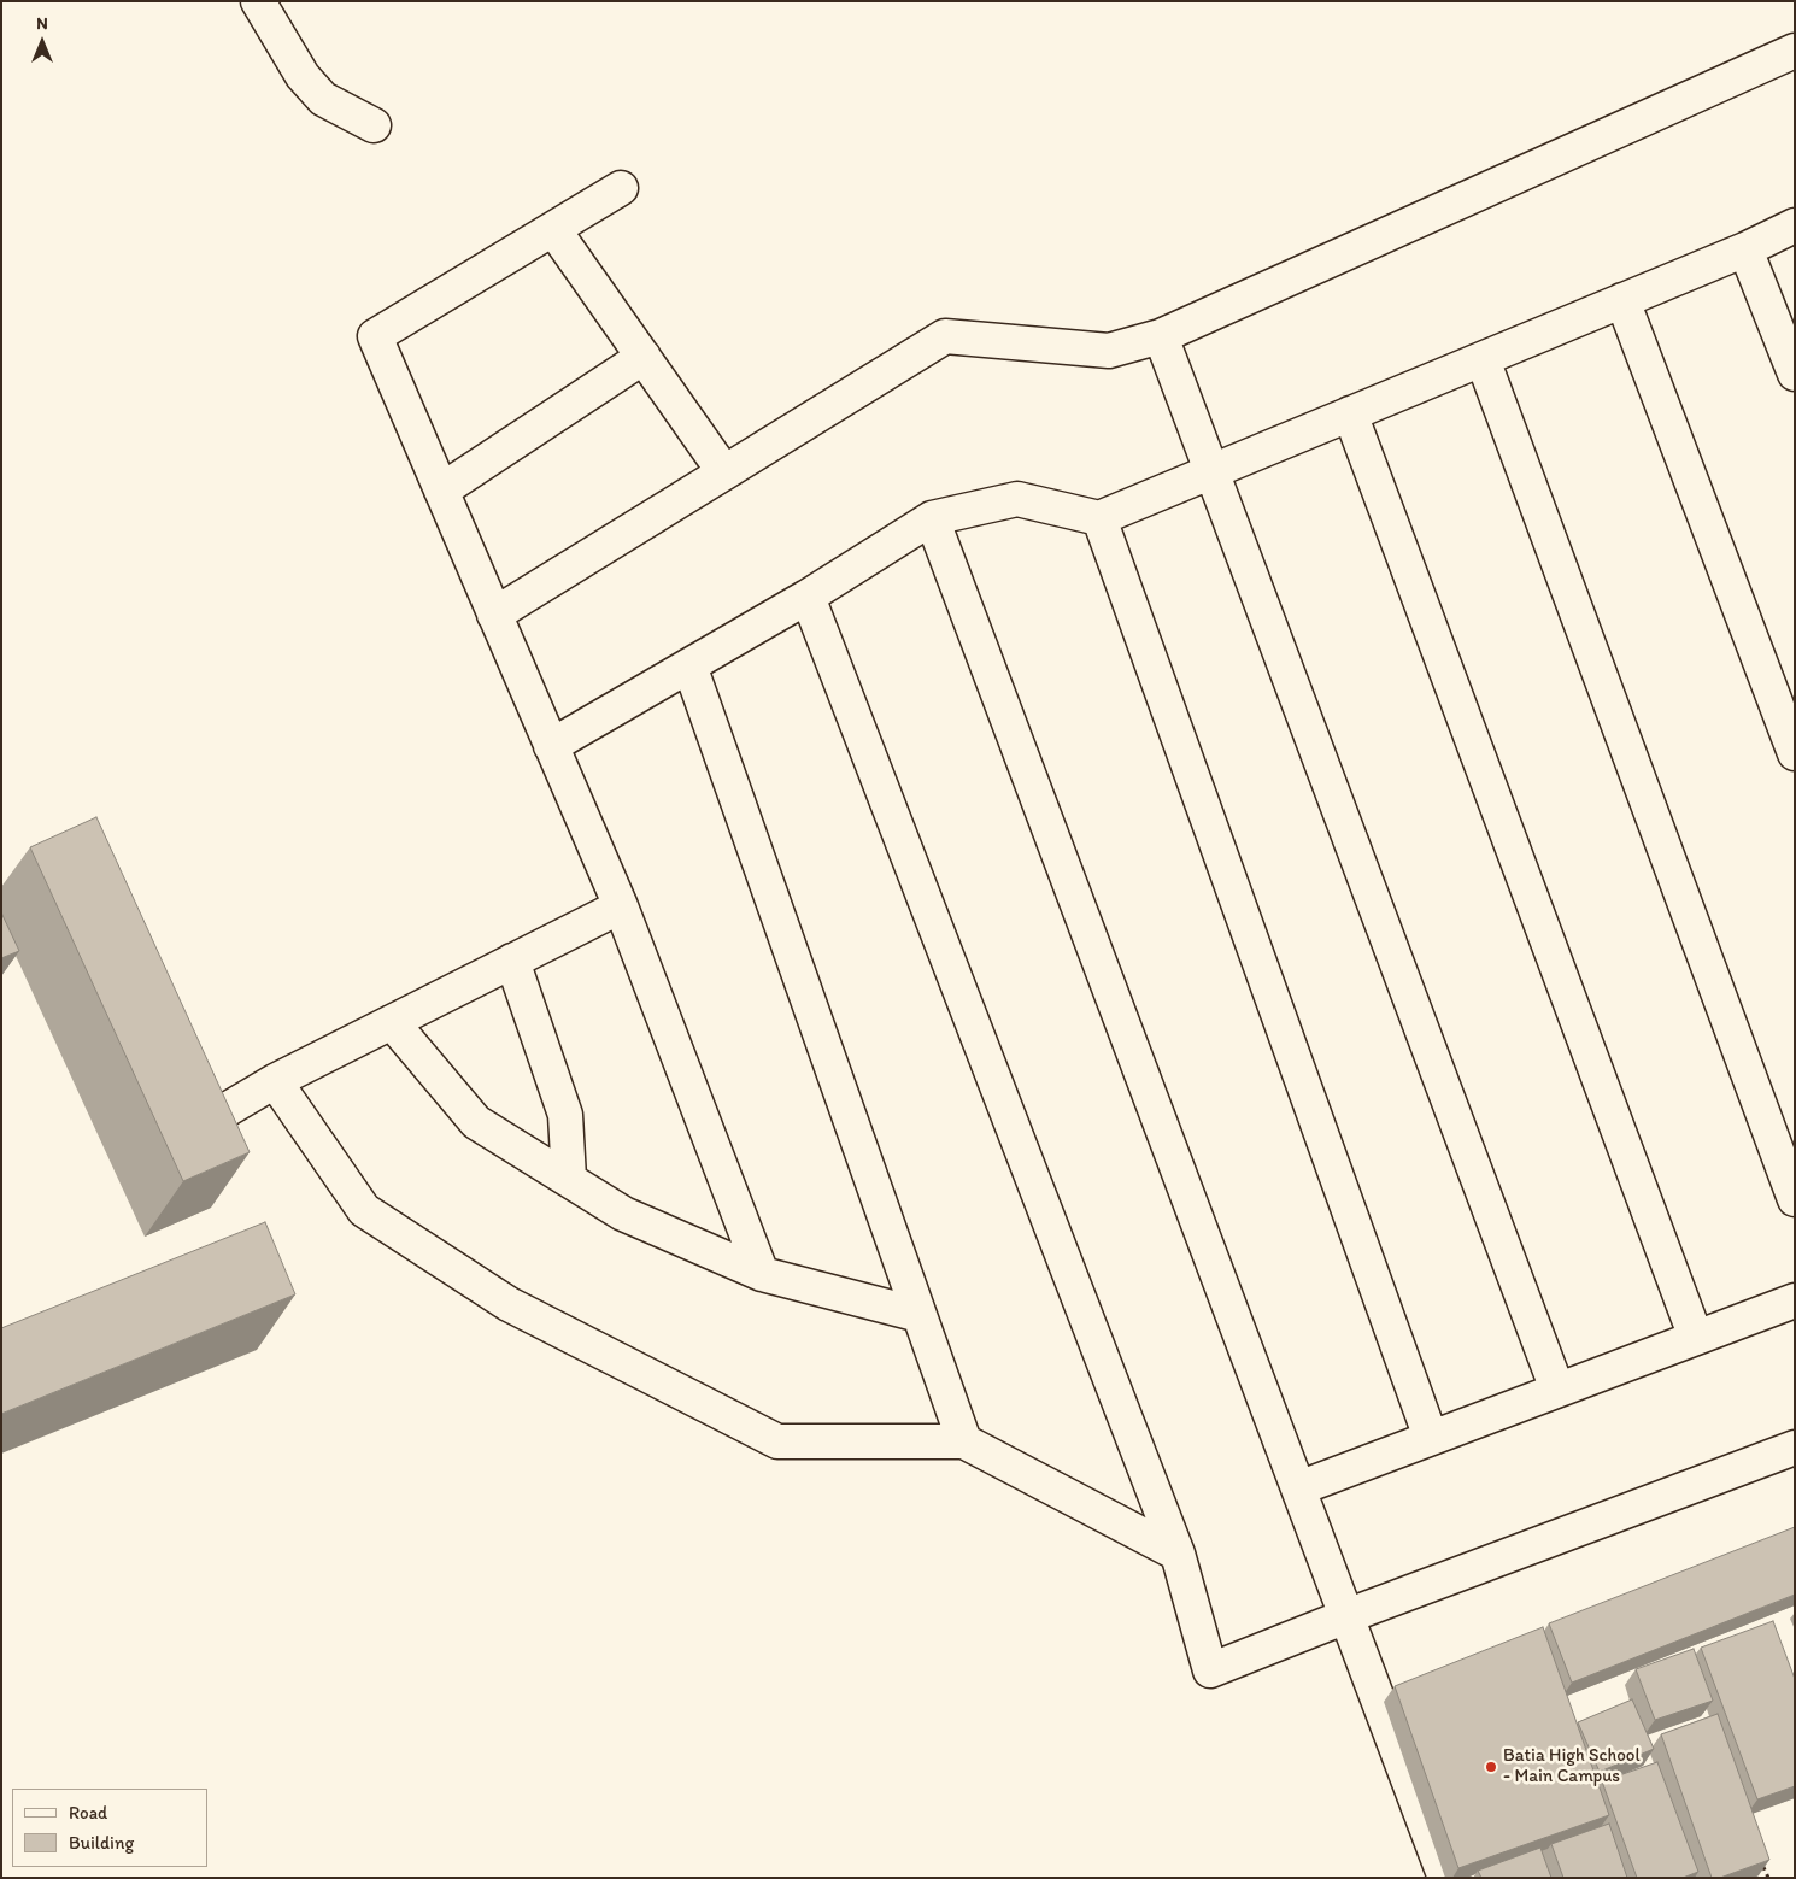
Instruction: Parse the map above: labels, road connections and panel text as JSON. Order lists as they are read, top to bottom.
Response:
{
  "places": ["Batia High School - Main Campus"],
  "legend": ["Road", "Building"],
  "north": "top"
}
